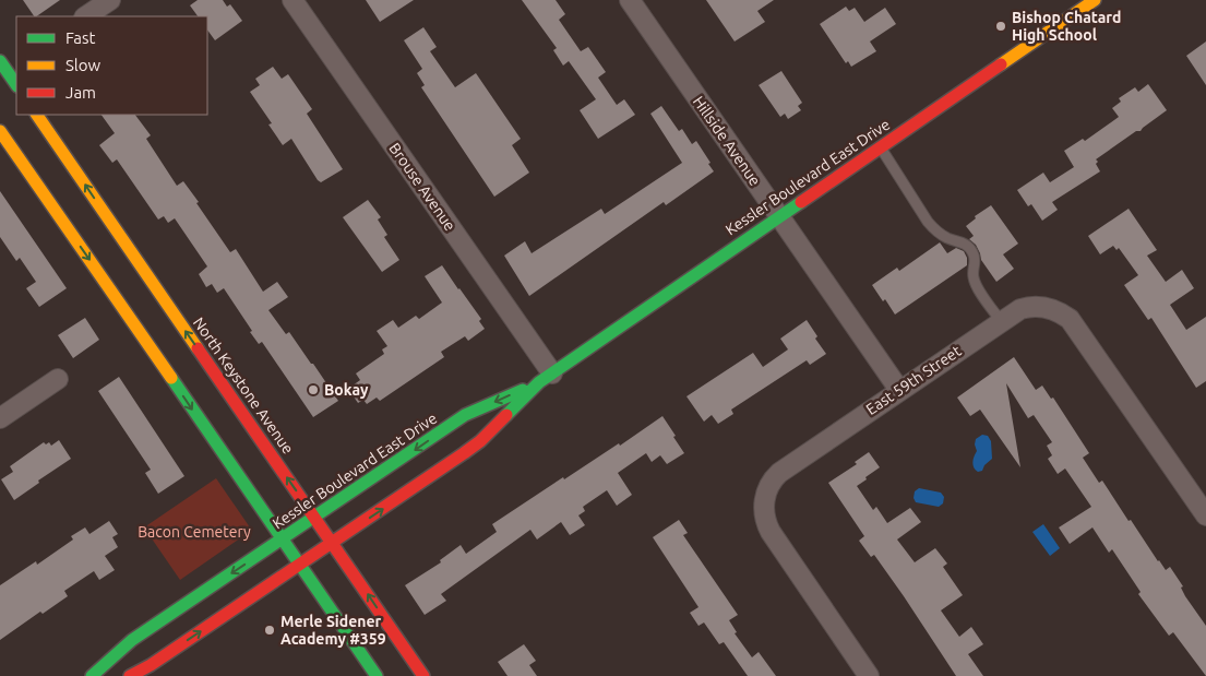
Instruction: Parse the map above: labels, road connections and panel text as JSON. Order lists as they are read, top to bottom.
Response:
{
  "streets": {
    "main road": ["Kessler Boulevard East Drive", "North Keystone Avenue"],
    "street": ["Hillside Avenue", "Brouse Avenue", "East 59th Street"]
  },
  "crossings": [
    ["Hillside Avenue", "Kessler Boulevard East Drive"],
    ["Hillside Avenue", "East 59th Street"],
    ["Kessler Boulevard East Drive", "Brouse Avenue"],
    ["Kessler Boulevard East Drive", "North Keystone Avenue"]
  ],
  "parks": ["Bacon Cemetery"],
  "places": ["Bishop Chatard High School", "Bokay", "Merle Sidener Academy #359"],
  "legend": ["Fast", "Slow", "Jam"]
}
